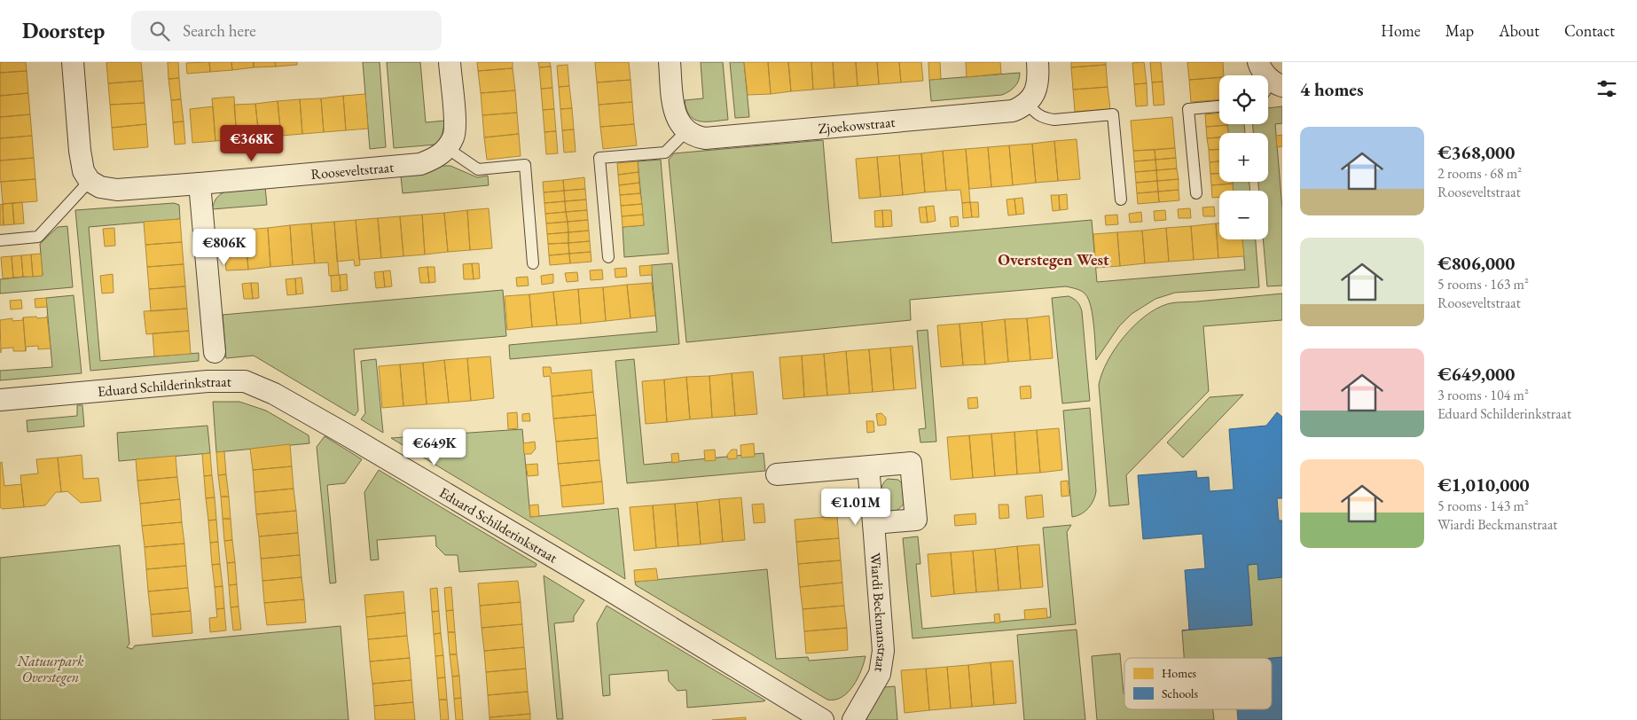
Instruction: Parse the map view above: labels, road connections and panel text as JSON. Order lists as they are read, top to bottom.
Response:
{
  "streets": {
    "street": [
      "Zjoekowstraat",
      "Rooseveltstraat",
      "Eduard Schilderinkstraat",
      "Wiardi Beckmanstraat"
    ]
  },
  "districts": ["Overstegen West"],
  "parks": ["Natuurpark Overstegen"],
  "legend": ["Homes", "Schools"],
  "page": {
    "header": "Doorstep",
    "search": "Search here",
    "nav": [
      "Home",
      "Map",
      "About",
      "Contact"
    ],
    "heading": "4 homes",
    "map_buttons": ["+", "−"],
    "list": [
      {
        "name": "€368,000",
        "note": "2 rooms · 68 m² · Rooseveltstraat"
      },
      {
        "name": "€806,000",
        "note": "5 rooms · 163 m² · Rooseveltstraat"
      },
      {
        "name": "€649,000",
        "note": "3 rooms · 104 m² · Eduard Schilderinkstraat"
      },
      {
        "name": "€1,010,000",
        "note": "5 rooms · 143 m² · Wiardi Beckmanstraat"
      }
    ],
    "price": [
      "€368K",
      "€806K",
      "€649K",
      "€1.01M"
    ]
  }
}
